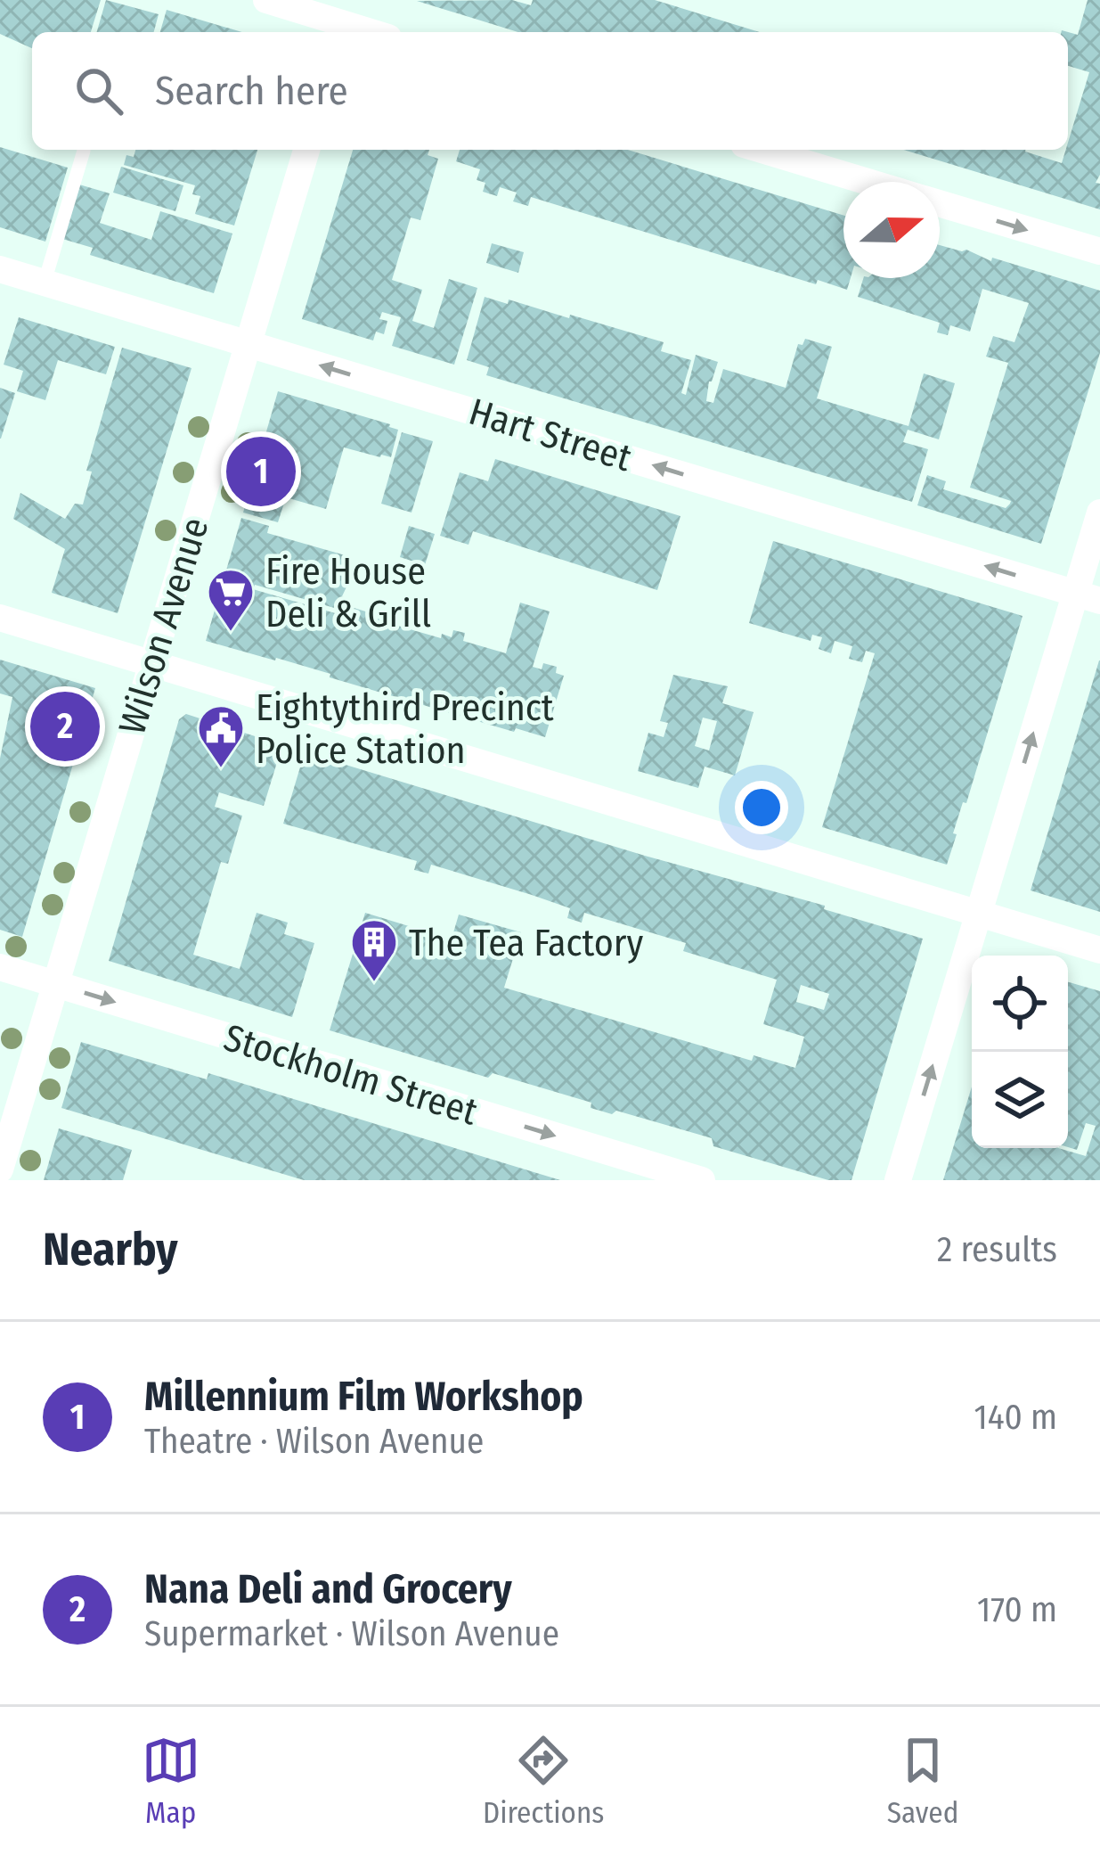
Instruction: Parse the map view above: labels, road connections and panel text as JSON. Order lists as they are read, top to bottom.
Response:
{
  "streets": {
    "street": ["Hart Street", "Wilson Avenue", "Stockholm Street"]
  },
  "crossings": [
    ["Hart Street", "Wilson Avenue"],
    ["Wilson Avenue", "Stockholm Street"]
  ],
  "one_way": ["Hart Street", "Stockholm Street"],
  "places": {
    "supermarket": ["Fire House Deli & Grill"],
    "public building": ["Eightythird Precinct Police Station"],
    "building": ["The Tea Factory"]
  },
  "north": "right",
  "page": {
    "search": "Search here",
    "pins": ["1", "2"],
    "heading": ["Nearby", "2 results"],
    "list": [
      {
        "mark": "1",
        "name": "Millennium Film Workshop",
        "note": "Theatre · Wilson Avenue",
        "value": "140 m"
      },
      {
        "mark": "2",
        "name": "Nana Deli and Grocery",
        "note": "Supermarket · Wilson Avenue",
        "value": "170 m"
      }
    ],
    "nav": ["Map", "Directions", "Saved"]
  }
}
